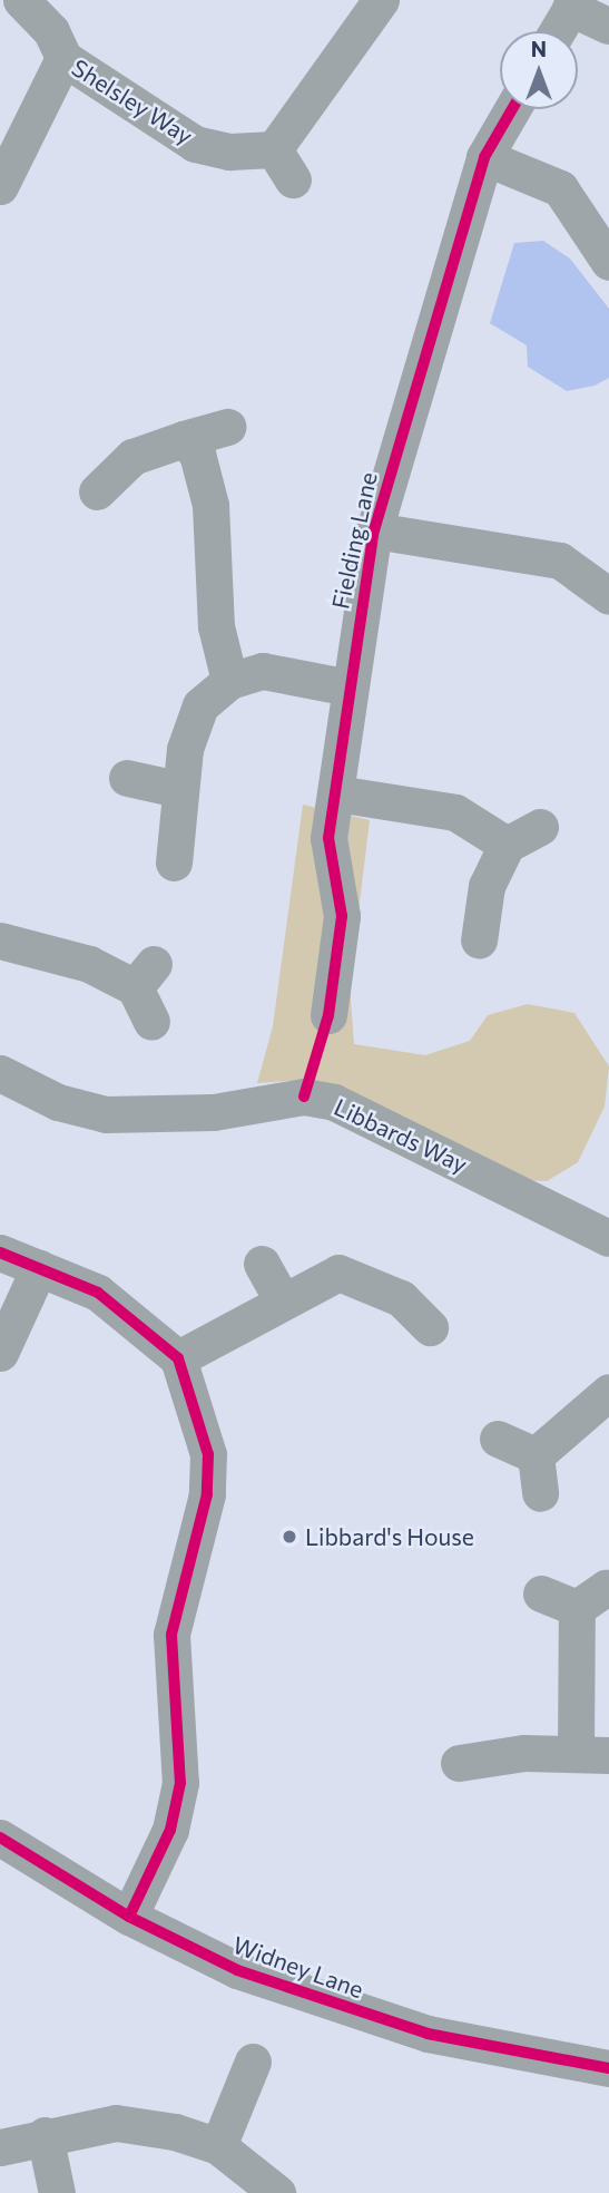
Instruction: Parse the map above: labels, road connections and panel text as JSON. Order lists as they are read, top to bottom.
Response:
{
  "streets": {
    "street": [
      "Shelsley Way",
      "Fielding Lane",
      "Libbards Way",
      "Widney Lane"
    ]
  },
  "places": ["Libbard's House"],
  "north": "top"
}
